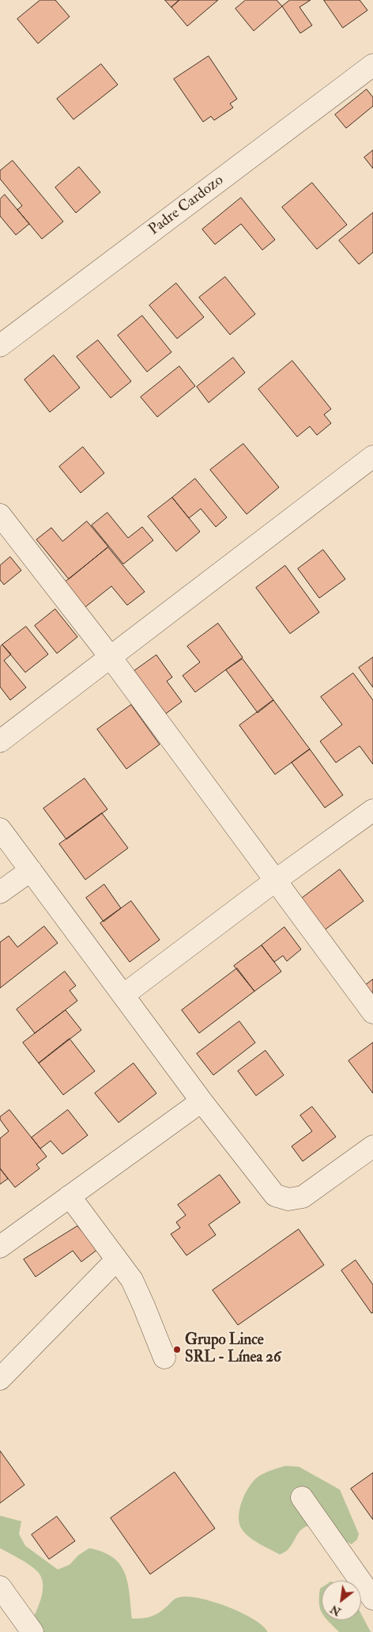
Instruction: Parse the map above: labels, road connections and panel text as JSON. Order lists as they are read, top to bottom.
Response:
{
  "streets": {
    "street": ["Padre Cardozo"]
  },
  "places": ["Grupo Lince SRL - Línea 26"],
  "north": "bottom left"
}
